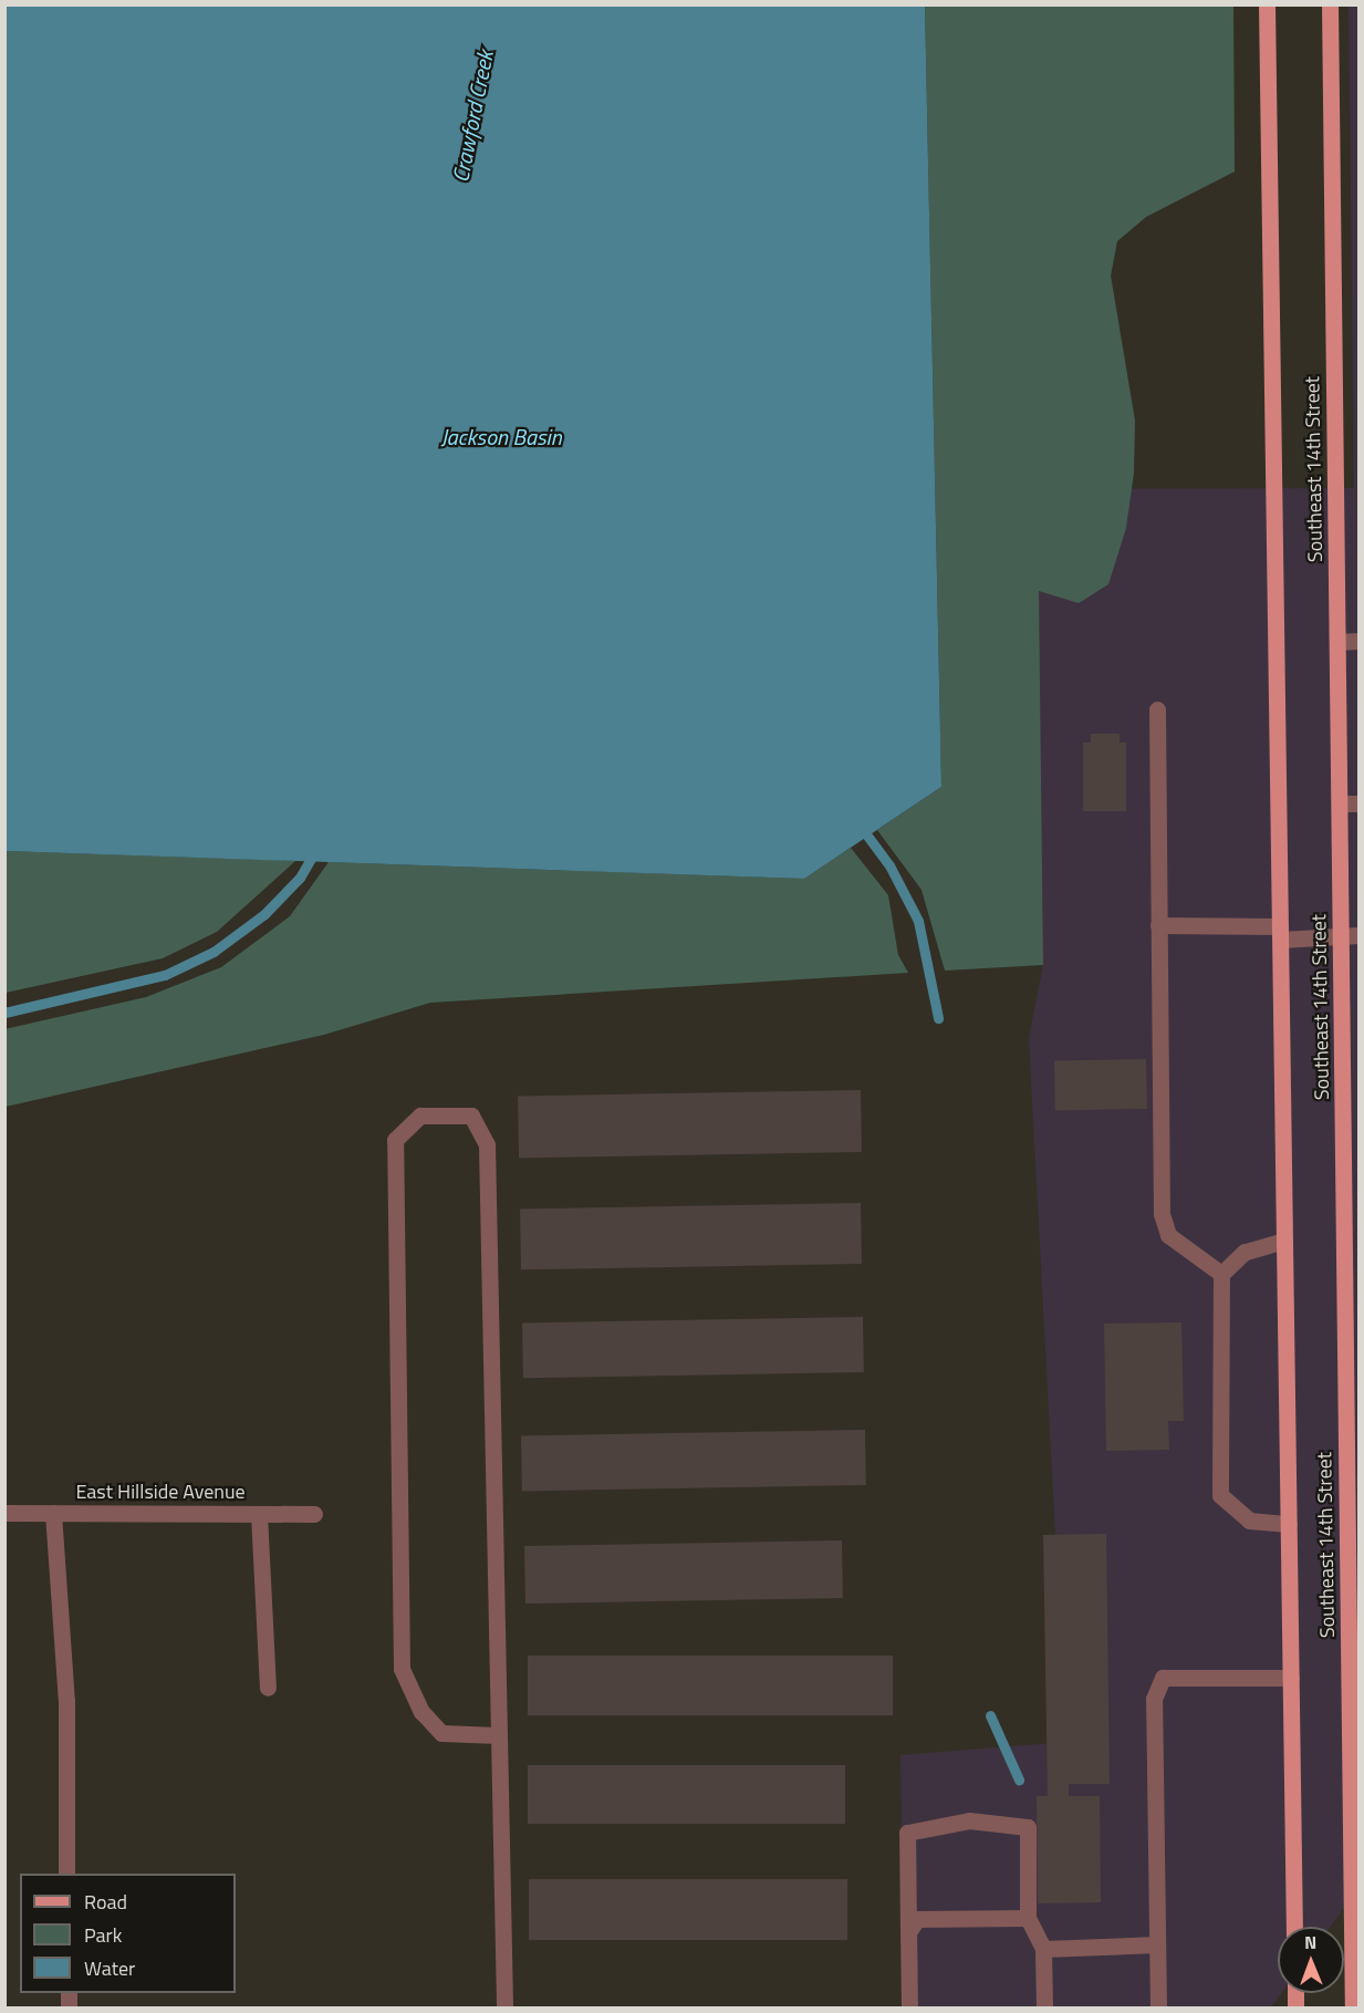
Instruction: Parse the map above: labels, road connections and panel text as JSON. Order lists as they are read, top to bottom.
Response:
{
  "streets": {
    "main road": ["Southeast 14th Street"],
    "street": ["East Hillside Avenue"]
  },
  "water": ["Crawford Creek", "Jackson Basin"],
  "legend": ["Road", "Park", "Water"],
  "north": "top"
}
